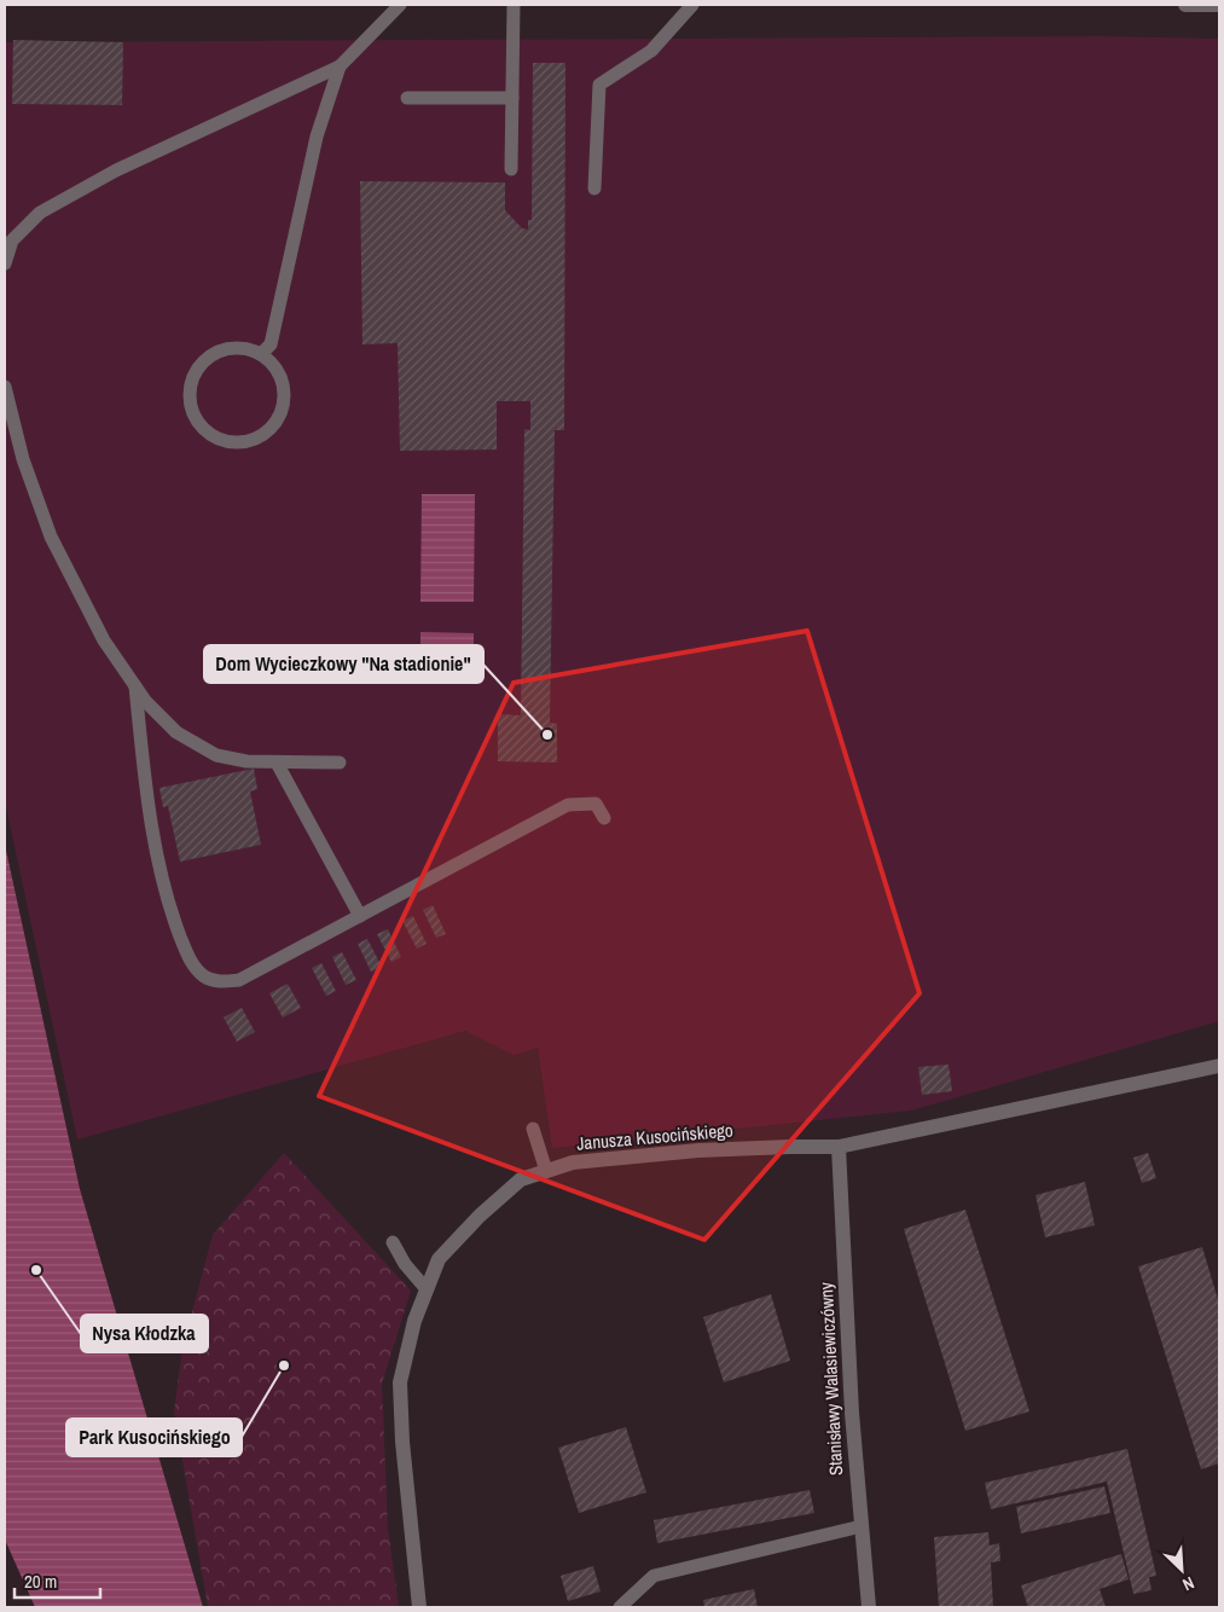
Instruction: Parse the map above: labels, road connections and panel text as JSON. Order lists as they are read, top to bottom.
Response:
{
  "streets": {
    "street": ["Janusza Kusocińskiego", "Stanisławy Walasiewiczówny"]
  },
  "crossings": [
    ["Janusza Kusocińskiego", "Stanisławy Walasiewiczówny"]
  ],
  "places": ["Dom Wycieczkowy \"Na stadionie\"", "Nysa Kłodzka", "Park Kusocińskiego"],
  "scale_bar": "20 m",
  "north": "bottom right"
}
